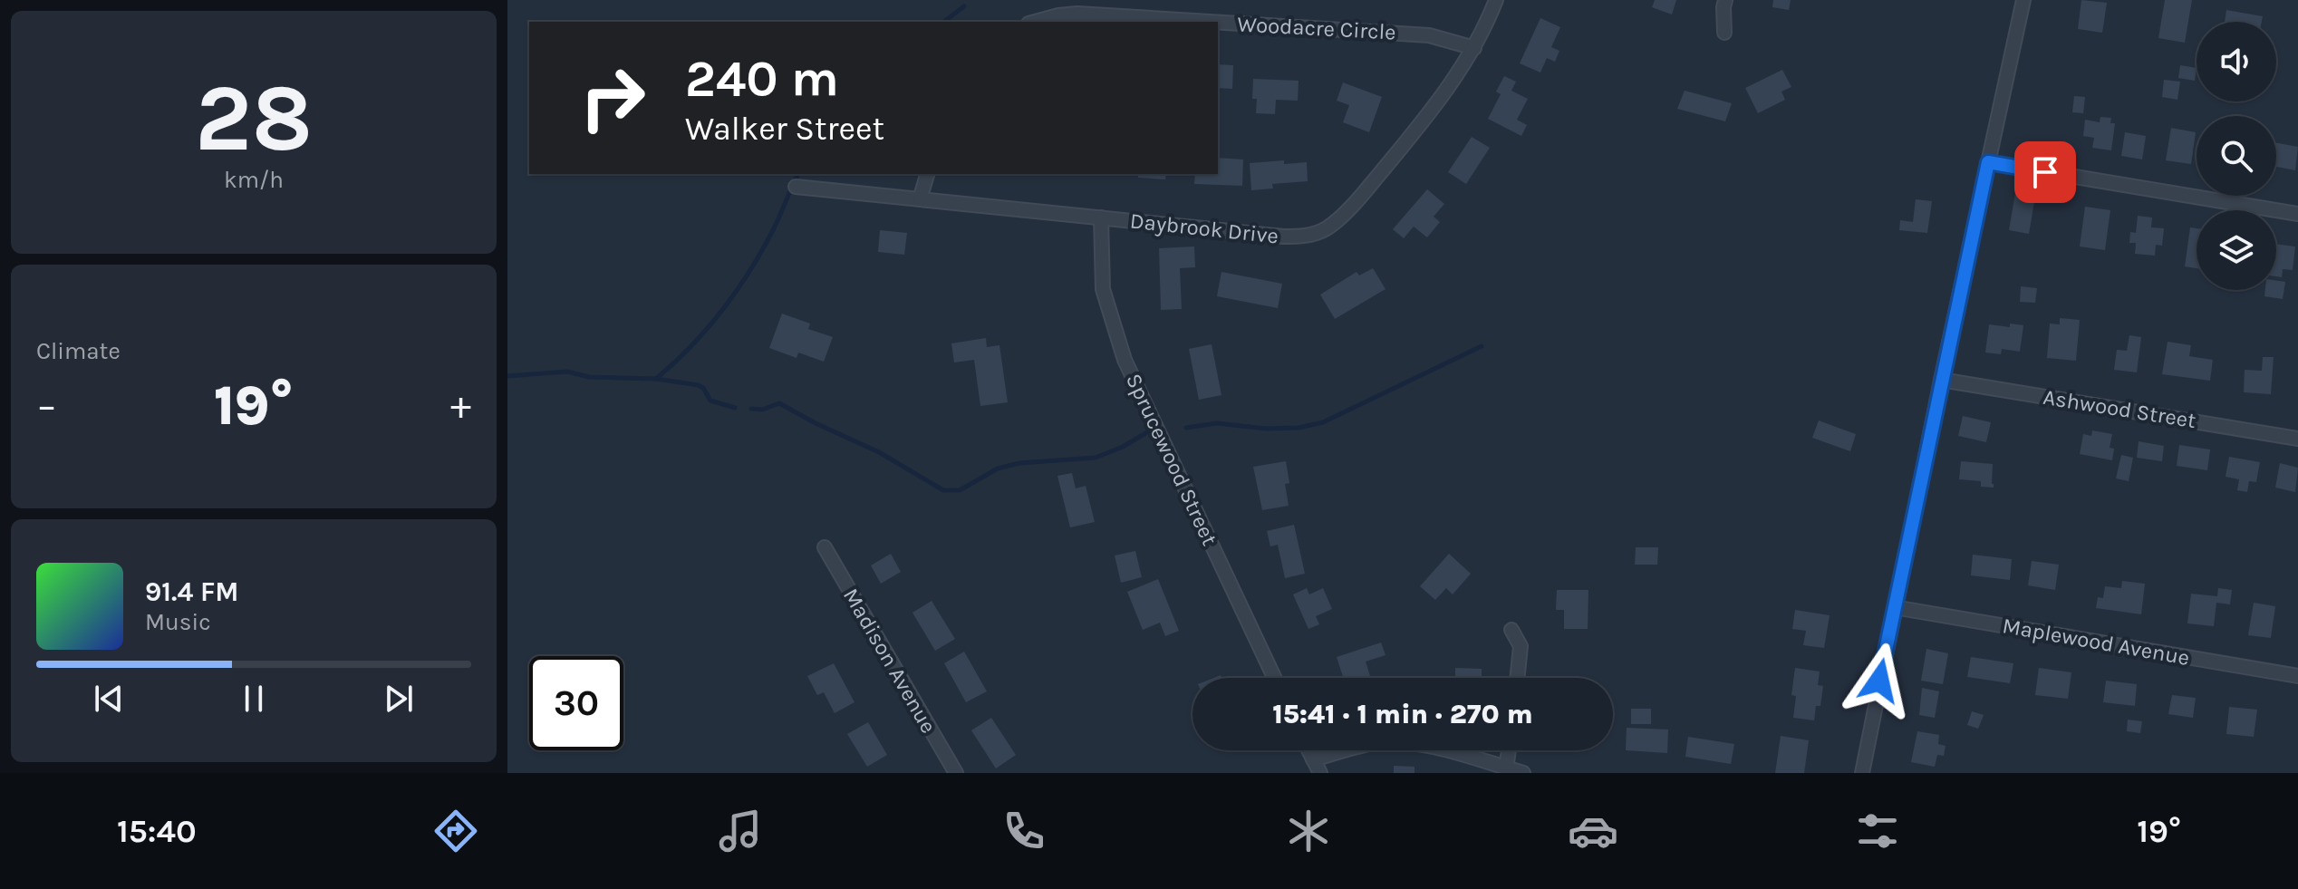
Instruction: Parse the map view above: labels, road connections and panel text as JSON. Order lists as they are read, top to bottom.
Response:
{
  "streets": {
    "street": [
      "Woodacre Circle",
      "Daybrook Drive",
      "Ashwood Street",
      "Sprucewood Street",
      "Maplewood Avenue",
      "Madison Avenue"
    ]
  },
  "crossings": [
    ["Woodacre Circle", "Daybrook Drive"],
    ["Daybrook Drive", "Sprucewood Street"]
  ],
  "page": {
    "tile": [
      ["28", "km/h"],
      "Climate"
    ],
    "turn": ["240 m", "Walker Street"],
    "heat": ["−", "19°", "+"],
    "song": ["91.4 FM", "Music"],
    "limit": "30",
    "trip": "15:41 · 1 min · 270 m",
    "tabs": ["15:40", "19°"]
  }
}
